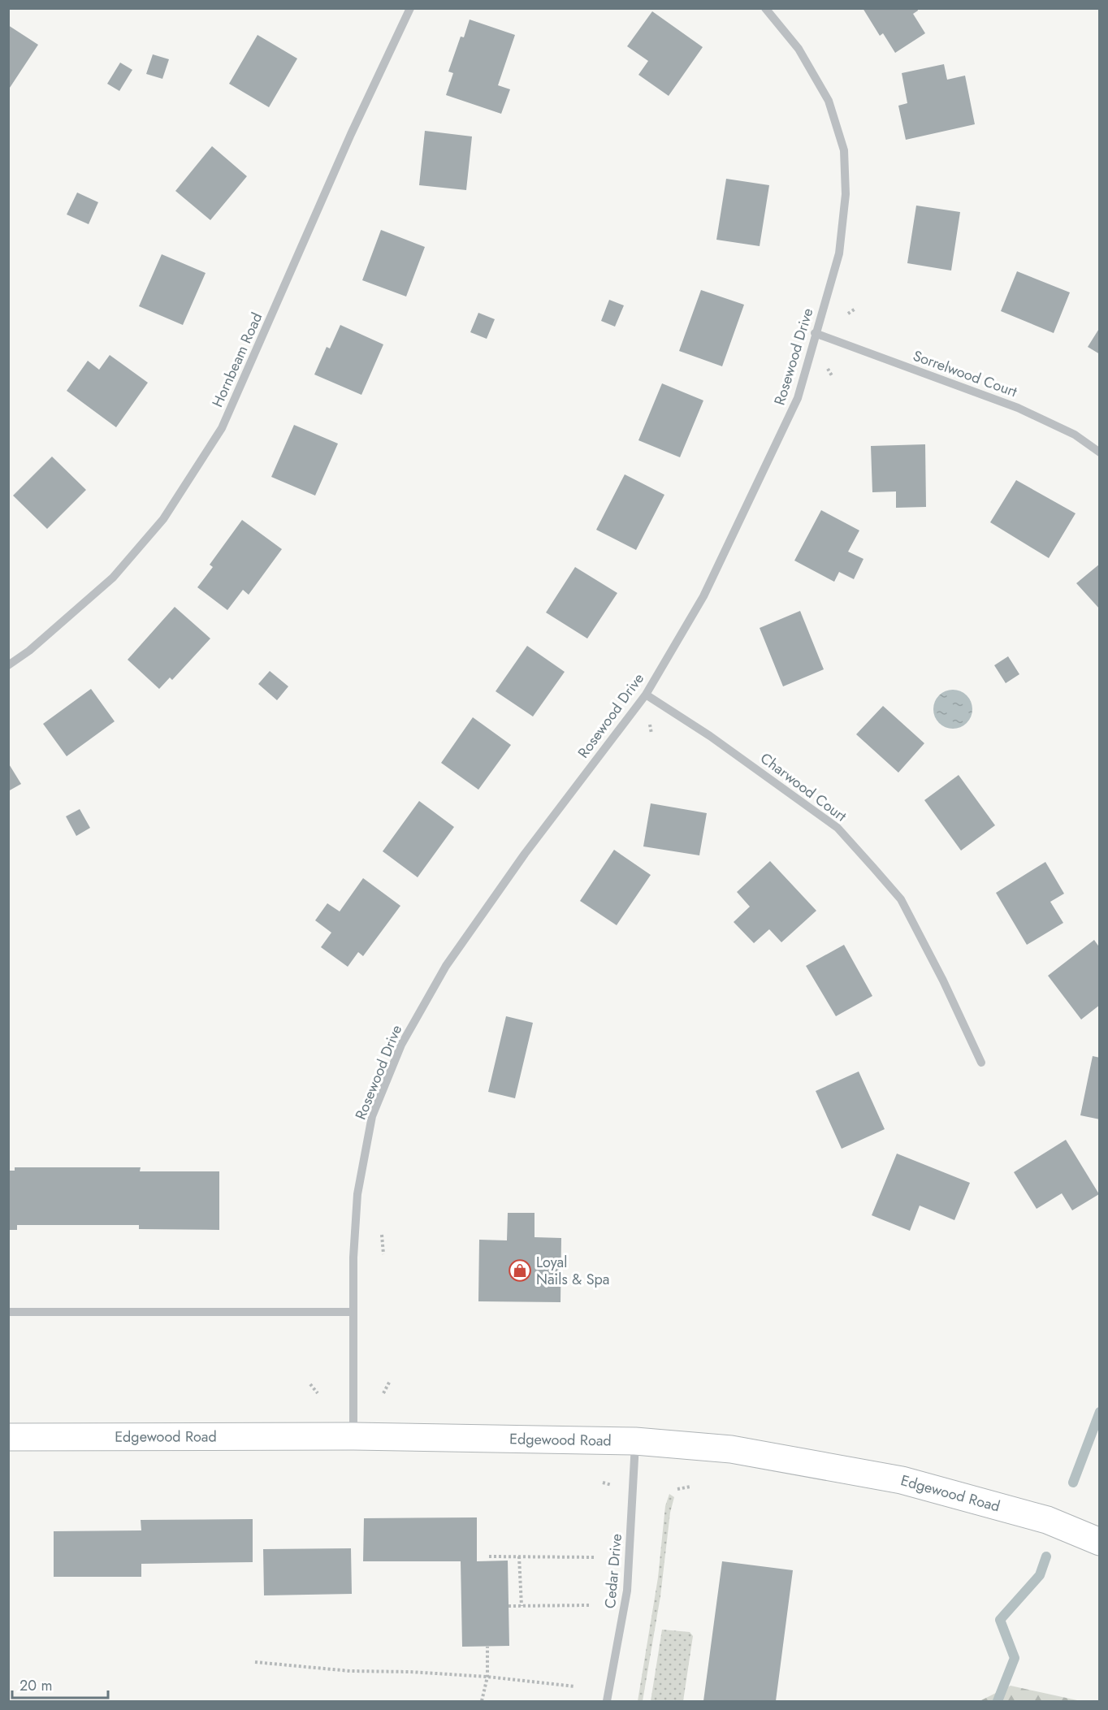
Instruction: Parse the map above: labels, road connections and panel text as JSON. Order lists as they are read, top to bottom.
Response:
{
  "streets": {
    "main road": ["Edgewood Road"],
    "street": [
      "Rosewood Drive",
      "Hornbeam Road",
      "Sorrelwood Court",
      "Charwood Court",
      "Cedar Drive"
    ]
  },
  "crossings": [
    ["Rosewood Drive", "Sorrelwood Court"],
    ["Rosewood Drive", "Charwood Court"],
    ["Rosewood Drive", "Edgewood Road"],
    ["Edgewood Road", "Cedar Drive"]
  ],
  "places": {
    "shop": ["Loyal Nails & Spa"]
  },
  "scale_bar": "20 m"
}
